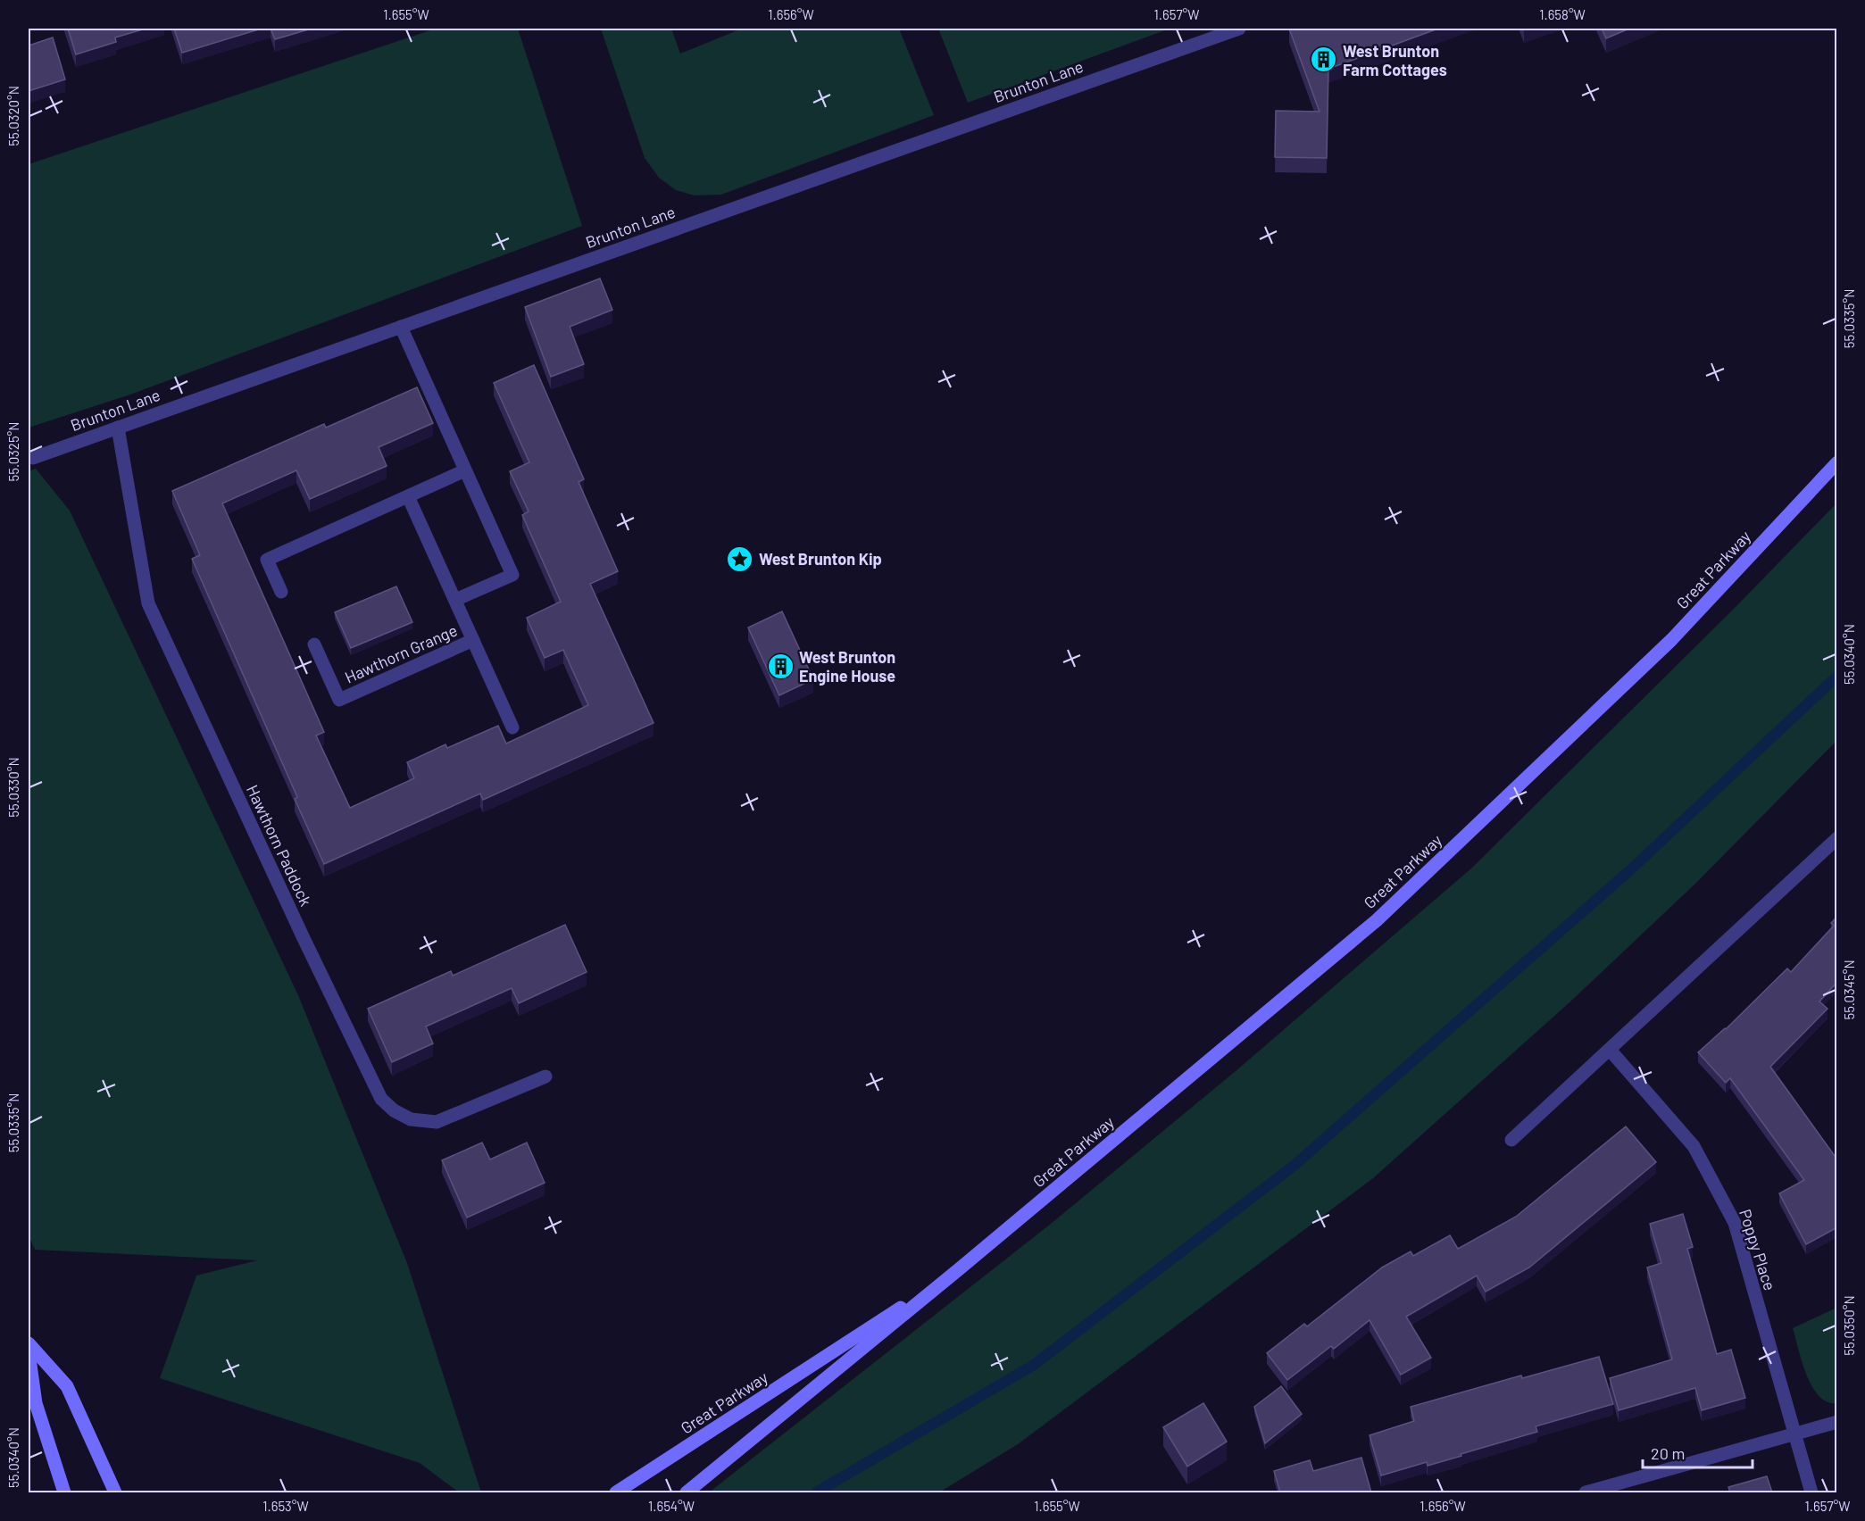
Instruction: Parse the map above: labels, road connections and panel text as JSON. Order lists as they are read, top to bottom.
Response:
{
  "streets": {
    "street": [
      "Brunton Lane",
      "Great Parkway",
      "Hawthorn Grange",
      "Hawthorn Paddock",
      "Poppy Place"
    ]
  },
  "crossings": [
    ["Brunton Lane", "Hawthorn Grange"],
    ["Brunton Lane", "Hawthorn Paddock"]
  ],
  "places": {
    "building": ["West Brunton Farm Cottages", "West Brunton Engine House"],
    "place": ["West Brunton Kip"]
  },
  "scale_bar": "20 m",
  "coordinates": [
    "1.655°W",
    "1.656°W",
    "1.657°W",
    "1.658°W",
    "55.0320°N",
    "55.0335°N",
    "55.0325°N",
    "55.0340°N",
    "55.0330°N",
    "55.0345°N",
    "55.0350°N",
    "1.653°W",
    "1.654°W"
  ]
}
